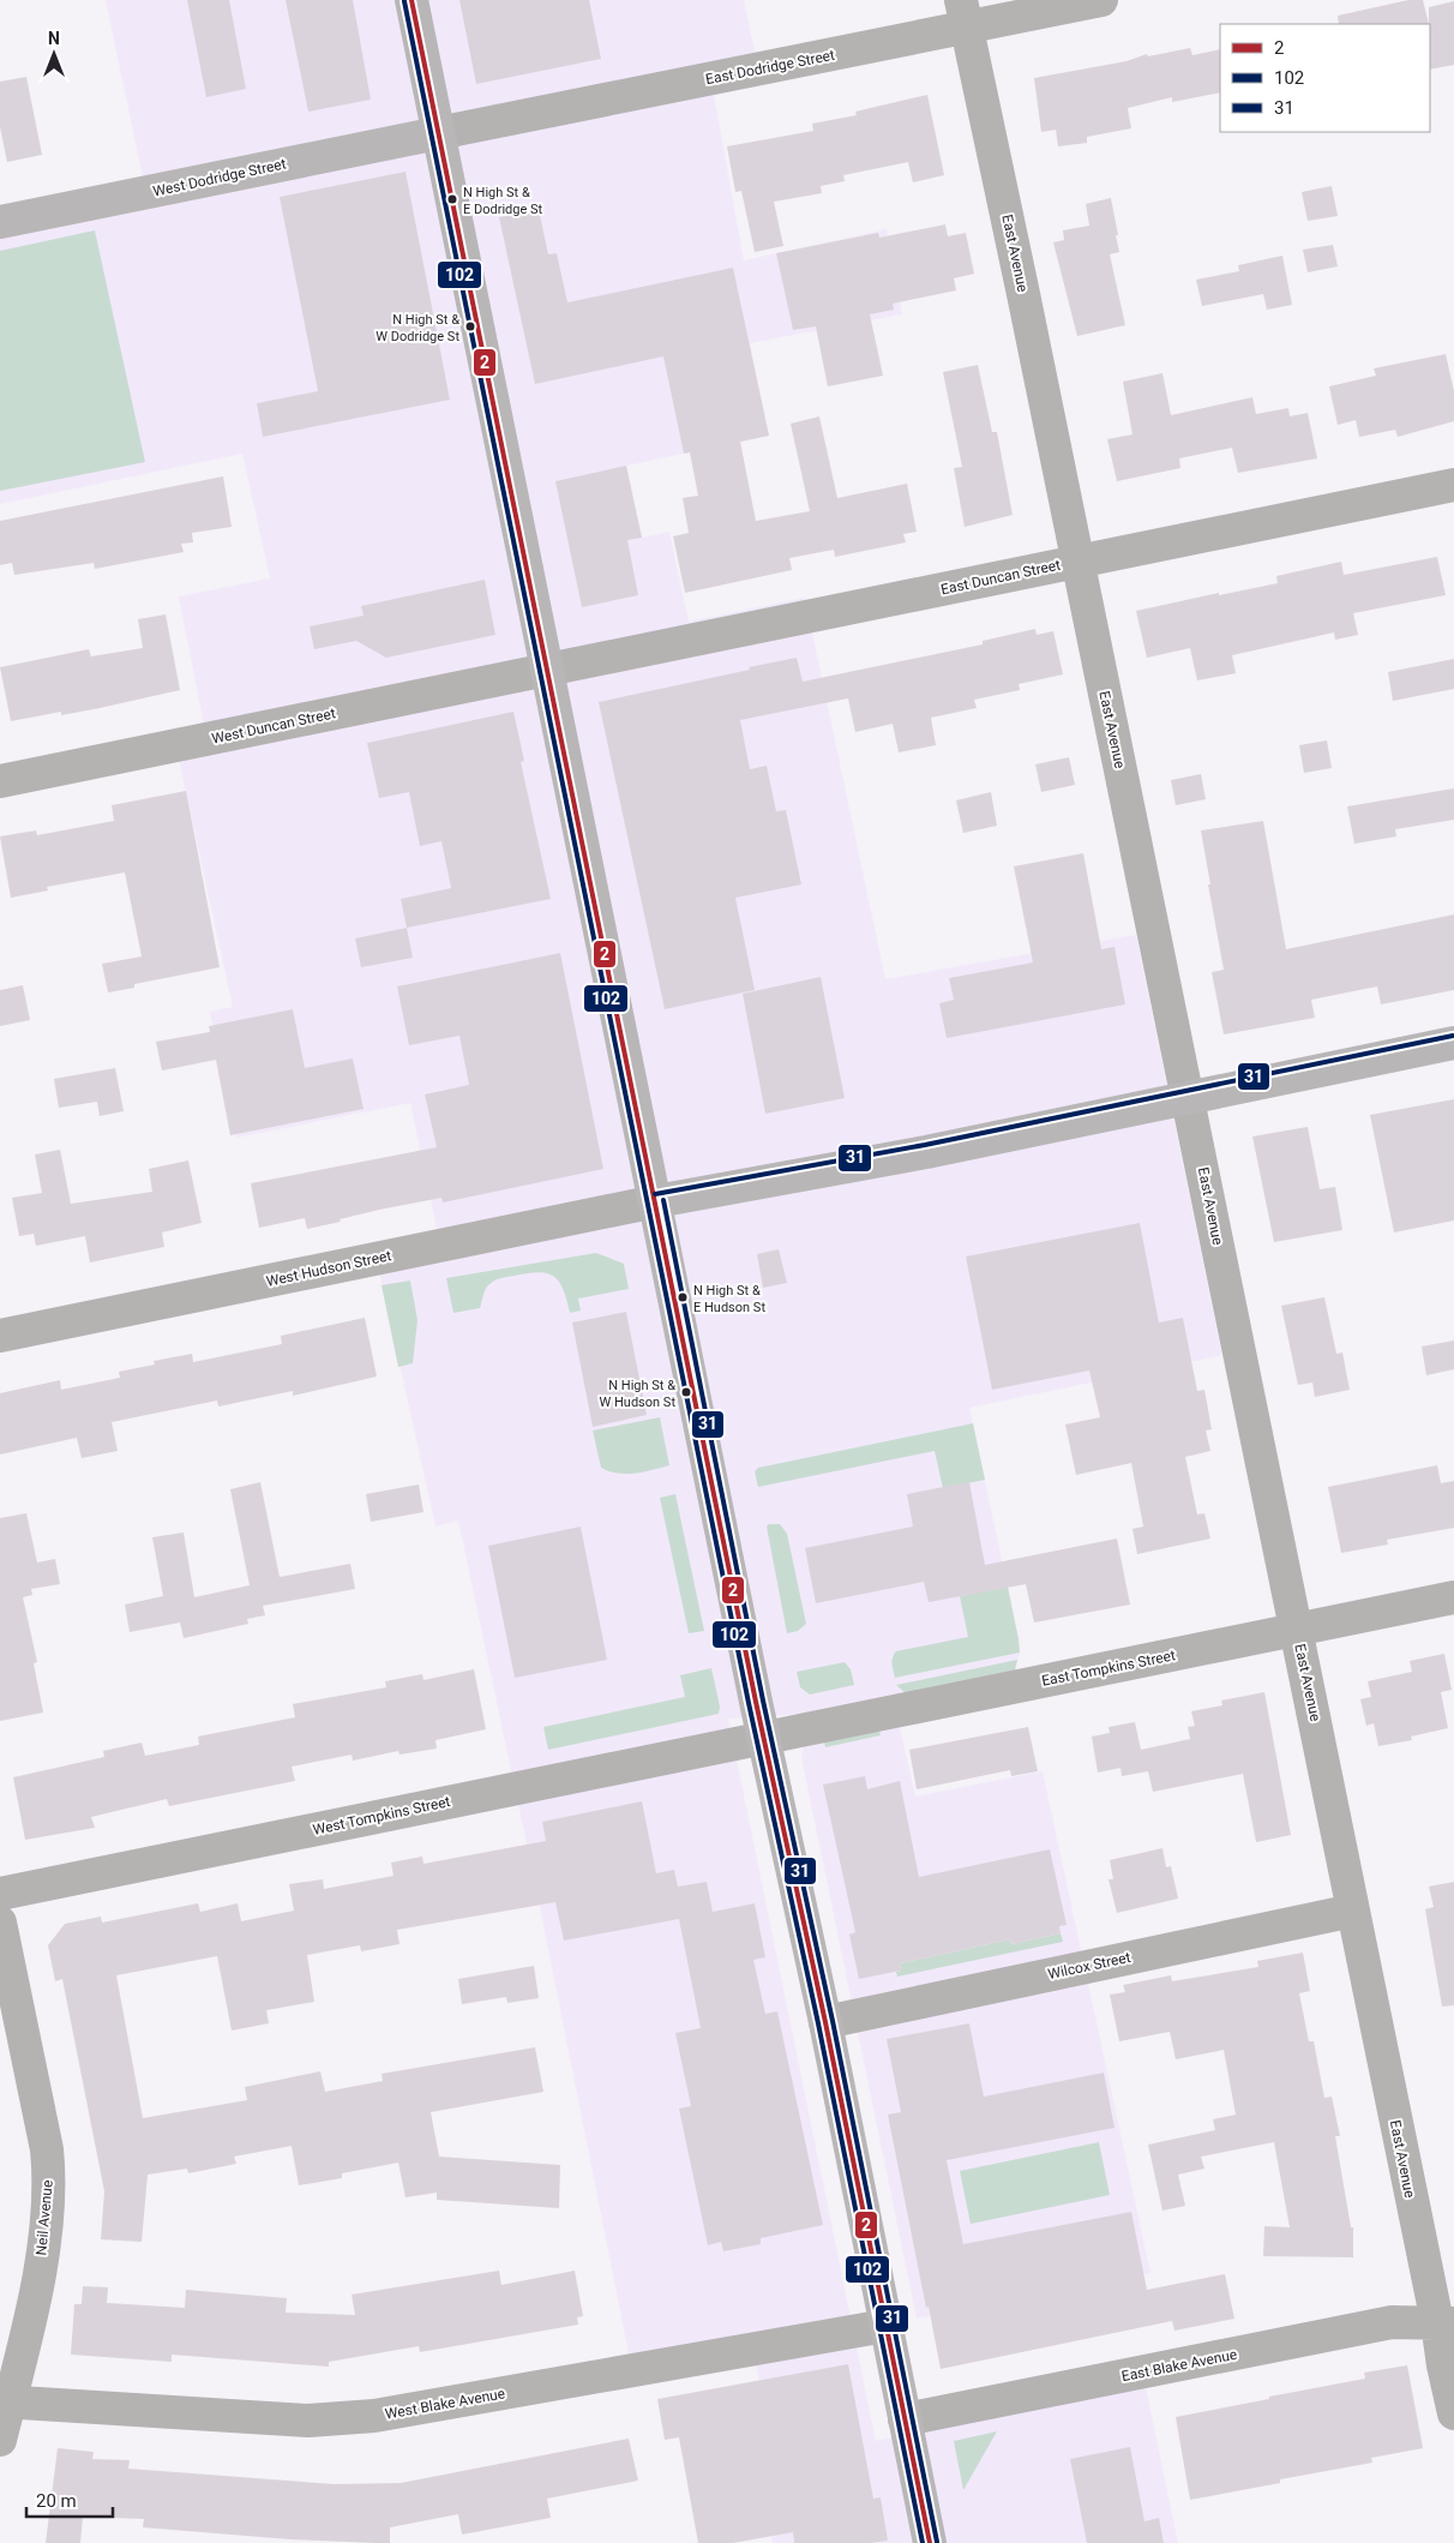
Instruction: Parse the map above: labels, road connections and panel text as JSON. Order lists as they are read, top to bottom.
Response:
{
  "streets": {
    "main road": ["West Dodridge Street"],
    "street": [
      "East Dodridge Street",
      "East Avenue",
      "East Duncan Street",
      "West Duncan Street",
      "West Hudson Street",
      "East Tompkins Street",
      "West Tompkins Street",
      "Wilcox Street",
      "Neil Avenue",
      "East Blake Avenue",
      "West Blake Avenue"
    ]
  },
  "crossings": [
    ["East Dodridge Street", "West Dodridge Street"],
    ["East Dodridge Street", "East Avenue"],
    ["East Avenue", "East Duncan Street"],
    ["East Avenue", "East Tompkins Street"],
    ["East Avenue", "Wilcox Street"],
    ["East Avenue", "East Blake Avenue"],
    ["East Duncan Street", "West Duncan Street"],
    ["East Tompkins Street", "West Tompkins Street"],
    ["Neil Avenue", "West Blake Avenue"]
  ],
  "places": [
    "N High St & E Dodridge St",
    "N High St & W Dodridge St",
    "N High St & E Hudson St",
    "N High St & W Hudson St"
  ],
  "lines": ["transit line 2", "transit line 102", "transit line 31"],
  "legend": ["2", "102", "31"],
  "scale_bar": "20 m",
  "north": "top"
}
